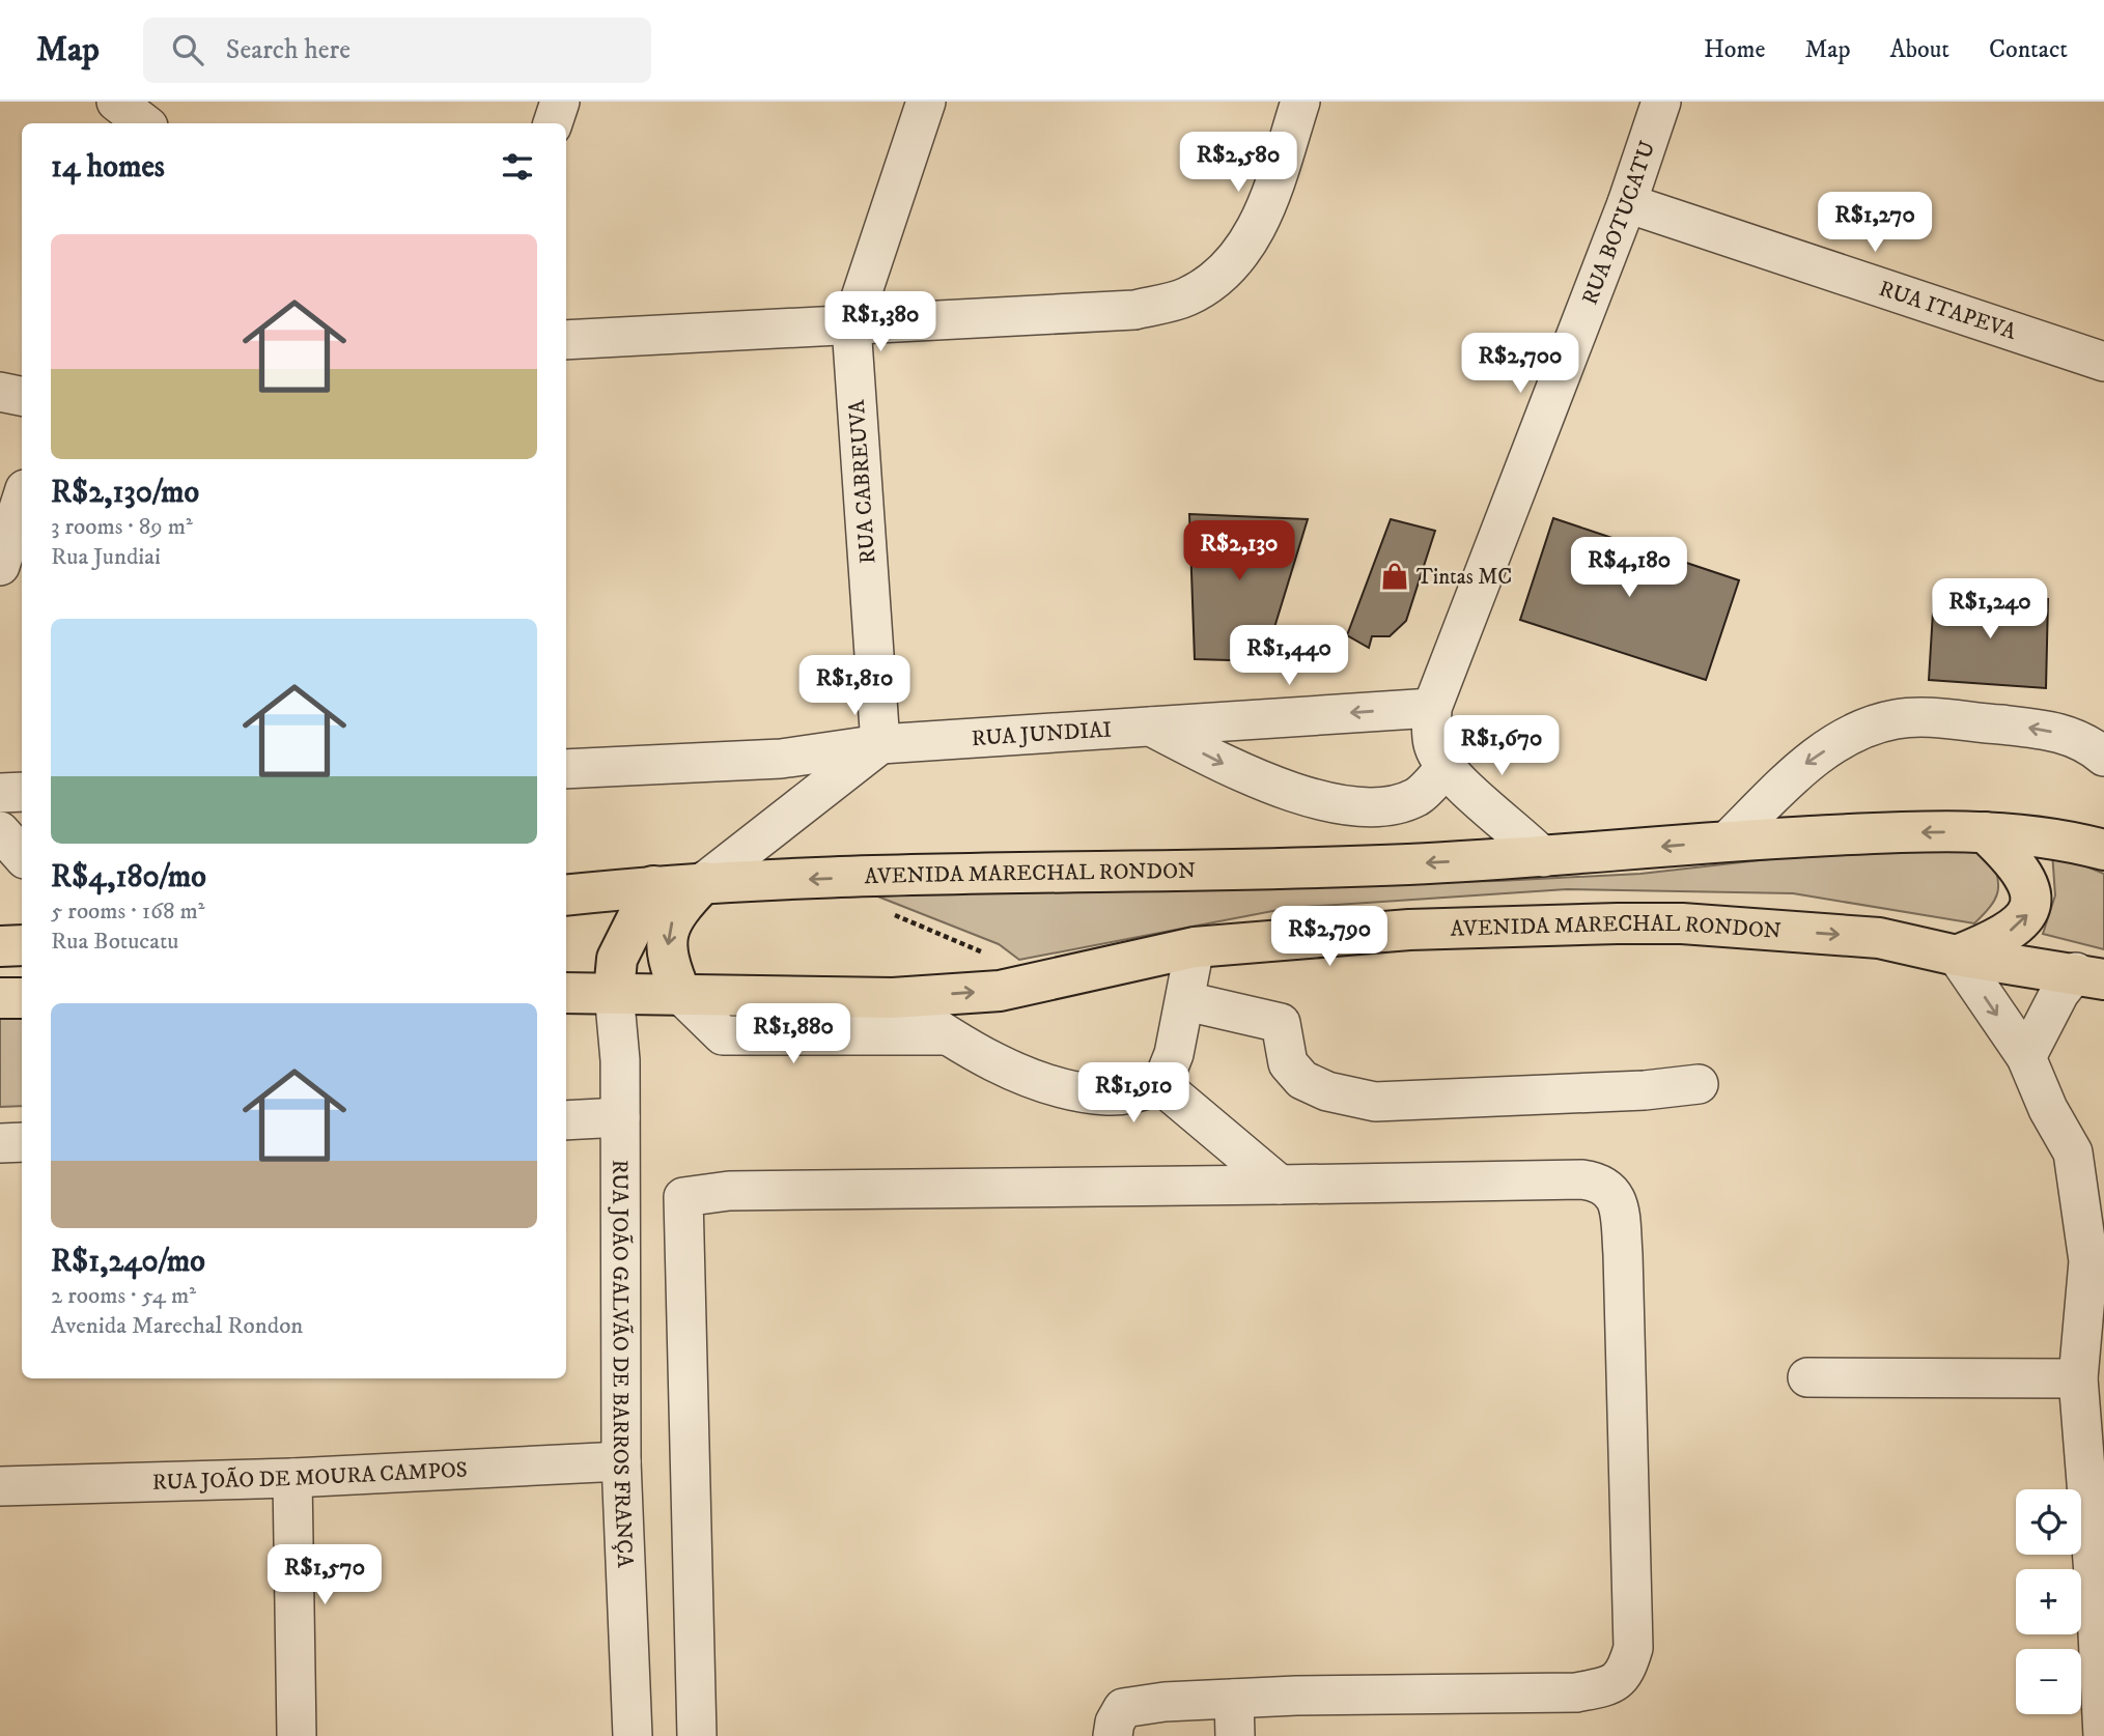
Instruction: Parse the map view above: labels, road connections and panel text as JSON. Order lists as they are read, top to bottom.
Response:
{
  "streets": {
    "main road": ["AVENIDA MARECHAL RONDON"],
    "street": [
      "RUA BOTUCATU",
      "RUA ITAPEVA",
      "RUA CABREUVA",
      "RUA JUNDIAI",
      "RUA JOÃO GALVÃO DE BARROS FRANÇA",
      "RUA JOÃO DE MOURA CAMPOS"
    ]
  },
  "crossings": [
    ["RUA BOTUCATU", "RUA ITAPEVA"],
    ["RUA BOTUCATU", "RUA JUNDIAI"],
    ["RUA CABREUVA", "RUA JUNDIAI"],
    ["AVENIDA MARECHAL RONDON", "RUA JOÃO GALVÃO DE BARROS FRANÇA"],
    ["RUA JOÃO GALVÃO DE BARROS FRANÇA", "RUA JOÃO DE MOURA CAMPOS"]
  ],
  "places": {
    "shop": ["Tintas MC"]
  },
  "page": {
    "header": "Map",
    "search": "Search here",
    "nav": [
      "Home",
      "Map",
      "About",
      "Contact"
    ],
    "heading": "14 homes",
    "price": [
      "R$2,580",
      "R$1,270",
      "R$1,380",
      "R$2,700",
      "R$2,130",
      "R$4,180",
      "R$1,240",
      "R$1,440",
      "R$1,810",
      "R$1,670",
      "R$2,790",
      "R$1,880",
      "R$1,910",
      "R$1,570"
    ],
    "list": [
      {
        "name": "R$2,130/mo",
        "note": "3 rooms · 89 m² · Rua Jundiai"
      },
      {
        "name": "R$4,180/mo",
        "note": "5 rooms · 168 m² · Rua Botucatu"
      },
      {
        "name": "R$1,240/mo",
        "note": "2 rooms · 54 m² · Avenida Marechal Rondon"
      }
    ],
    "map_buttons": ["+", "−"]
  }
}
